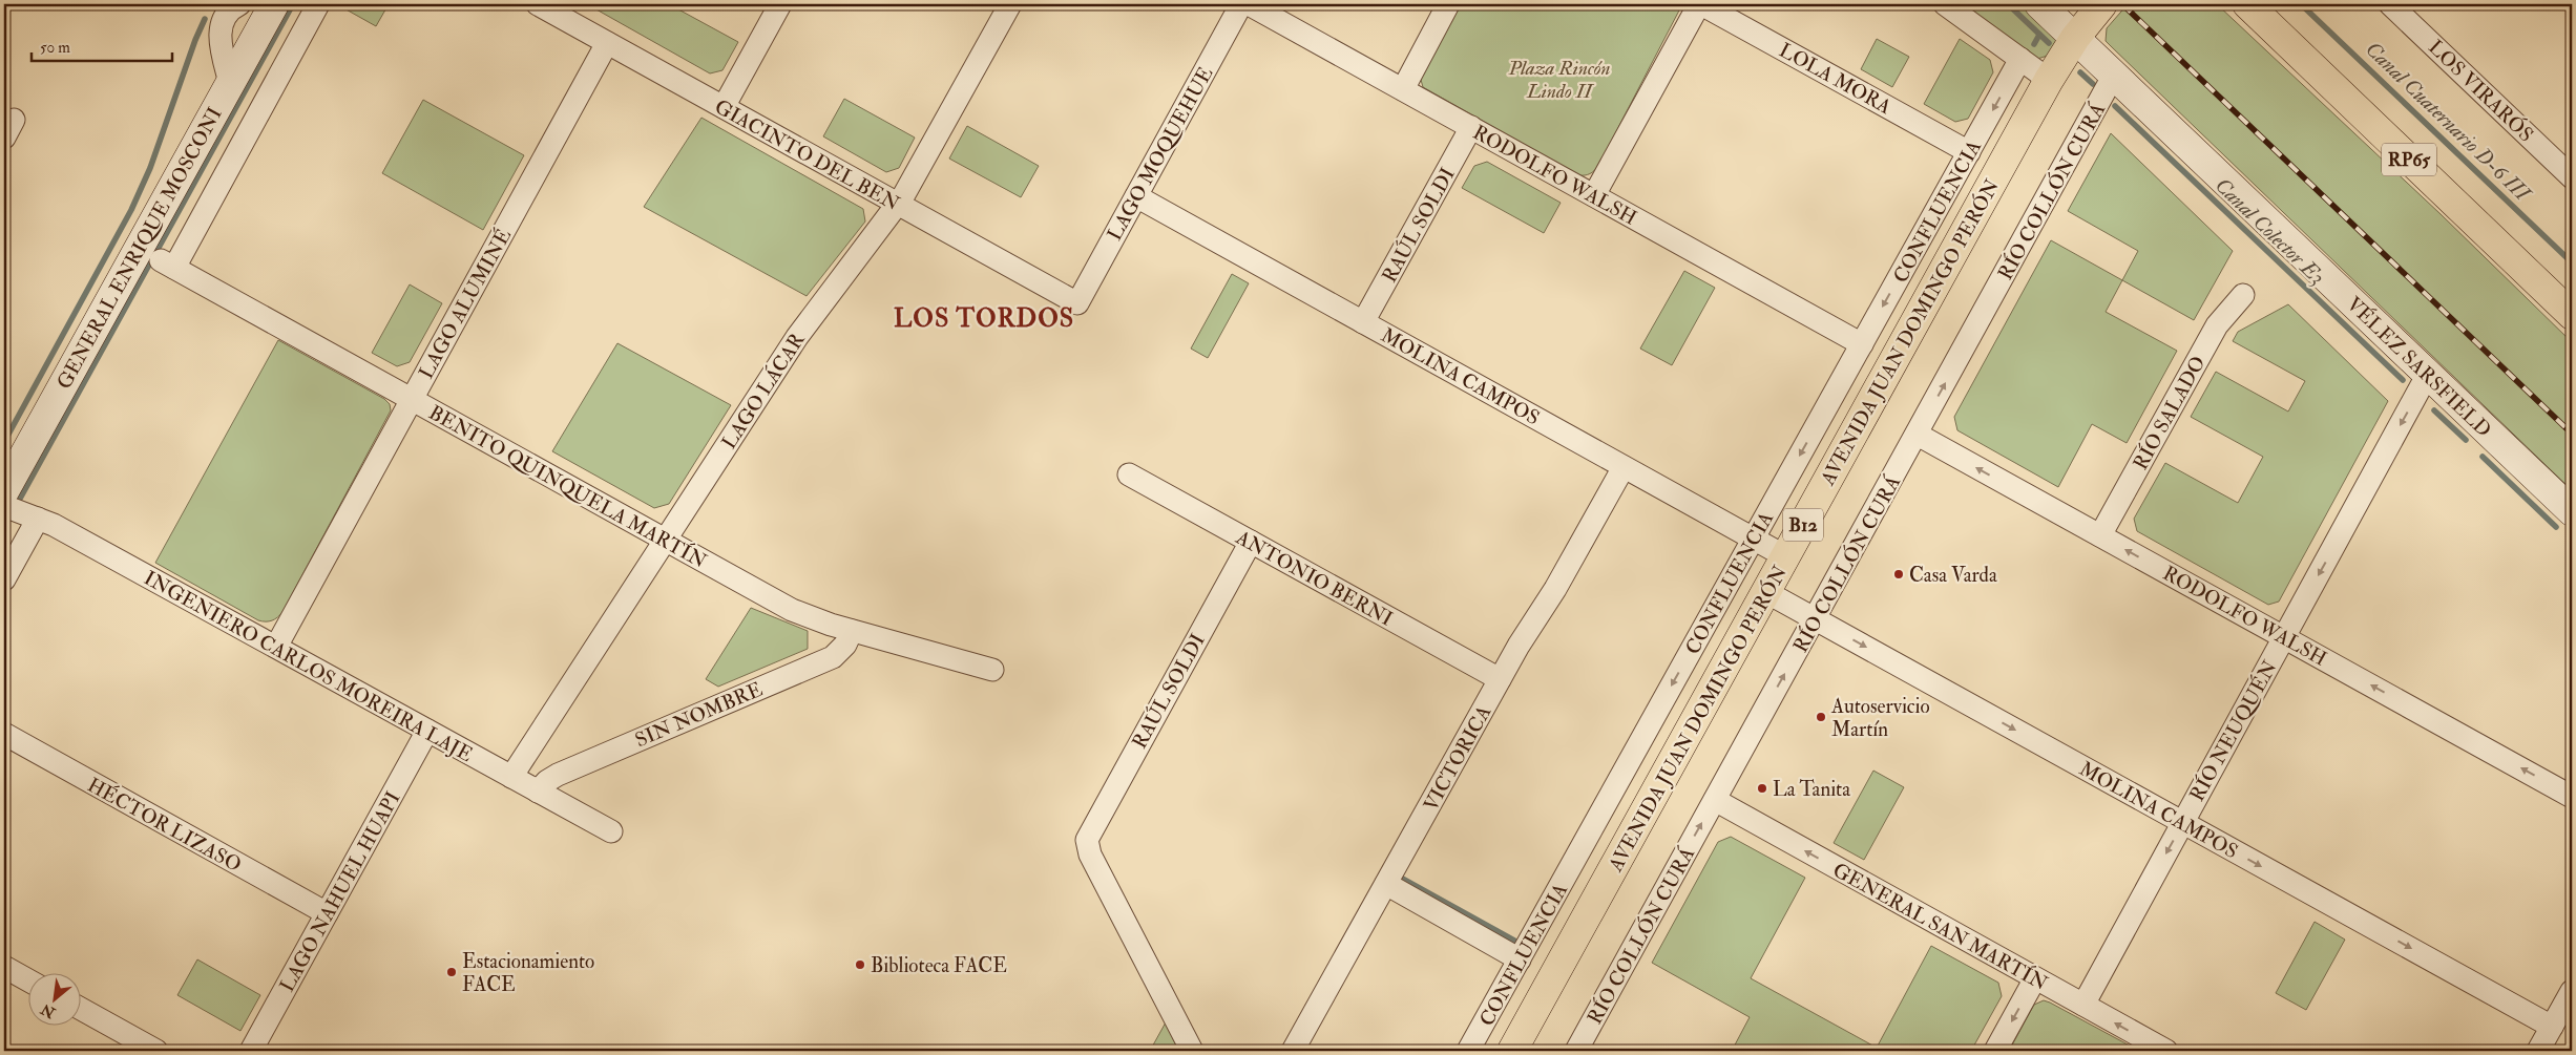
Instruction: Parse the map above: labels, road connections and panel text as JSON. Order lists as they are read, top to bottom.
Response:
{
  "streets": {
    "main road": ["RP65", "AVENIDA JUAN DOMINGO PERÓN", "B12"],
    "street": [
      "LOLA MORA",
      "LOS VIRARÓS",
      "LAGO MOQUEHUE",
      "GIACINTO DEL BEN",
      "RODOLFO WALSH",
      "RÍO COLLÓN CURÁ",
      "CONFLUENCIA",
      "RAÚL SOLDI",
      "GENERAL ENRIQUE MOSCONI",
      "LAGO ALUMINÉ",
      "VÉLEZ SARSFIELD",
      "MOLINA CAMPOS",
      "LAGO LÁCAR",
      "RÍO SALADO",
      "BENITO QUINQUELA MARTÍN",
      "ANTONIO BERNI",
      "INGENIERO CARLOS MOREIRA LAJE",
      "SIN NOMBRE",
      "RÍO NEUQUÉN",
      "VICTORICA",
      "HÉCTOR LIZASO",
      "LAGO NAHUEL HUAPI",
      "GENERAL SAN MARTÍN"
    ]
  },
  "crossings": [
    ["LOLA MORA", "CONFLUENCIA"],
    ["LAGO MOQUEHUE", "GIACINTO DEL BEN"],
    ["LAGO MOQUEHUE", "MOLINA CAMPOS"],
    ["GIACINTO DEL BEN", "LAGO ALUMINÉ"],
    ["GIACINTO DEL BEN", "LAGO LÁCAR"],
    ["RODOLFO WALSH", "RÍO COLLÓN CURÁ"],
    ["RODOLFO WALSH", "CONFLUENCIA"],
    ["RODOLFO WALSH", "RAÚL SOLDI"],
    ["RODOLFO WALSH", "RÍO SALADO"],
    ["RODOLFO WALSH", "RÍO NEUQUÉN"],
    ["RÍO COLLÓN CURÁ", "VÉLEZ SARSFIELD"],
    ["RÍO COLLÓN CURÁ", "MOLINA CAMPOS"],
    ["RÍO COLLÓN CURÁ", "GENERAL SAN MARTÍN"],
    ["CONFLUENCIA", "MOLINA CAMPOS"],
    ["RAÚL SOLDI", "MOLINA CAMPOS"],
    ["RAÚL SOLDI", "ANTONIO BERNI"],
    ["LAGO ALUMINÉ", "BENITO QUINQUELA MARTÍN"],
    ["LAGO ALUMINÉ", "INGENIERO CARLOS MOREIRA LAJE"],
    ["AVENIDA JUAN DOMINGO PERÓN", "VÉLEZ SARSFIELD"],
    ["AVENIDA JUAN DOMINGO PERÓN", "MOLINA CAMPOS"],
    ["VÉLEZ SARSFIELD", "RÍO NEUQUÉN"],
    ["MOLINA CAMPOS", "RÍO NEUQUÉN"],
    ["MOLINA CAMPOS", "VICTORICA"],
    ["LAGO LÁCAR", "BENITO QUINQUELA MARTÍN"],
    ["LAGO LÁCAR", "INGENIERO CARLOS MOREIRA LAJE"],
    ["BENITO QUINQUELA MARTÍN", "SIN NOMBRE"],
    ["ANTONIO BERNI", "VICTORICA"],
    ["INGENIERO CARLOS MOREIRA LAJE", "SIN NOMBRE"],
    ["INGENIERO CARLOS MOREIRA LAJE", "LAGO NAHUEL HUAPI"],
    ["RÍO NEUQUÉN", "GENERAL SAN MARTÍN"],
    ["HÉCTOR LIZASO", "LAGO NAHUEL HUAPI"]
  ],
  "one_way": [
    "RODOLFO WALSH",
    "RÍO COLLÓN CURÁ",
    "CONFLUENCIA",
    "MOLINA CAMPOS",
    "RÍO NEUQUÉN",
    "GENERAL SAN MARTÍN"
  ],
  "districts": ["LOS TORDOS"],
  "water": ["Canal Cuaternario D-6 III", "Canal Colector E3"],
  "parks": ["Plaza Rincón Lindo II"],
  "places": [
    "Casa Varda",
    "Autoservicio Martín",
    "La Tanita",
    "Biblioteca FACE",
    "Estacionamiento FACE"
  ],
  "scale_bar": "50 m",
  "north": "bottom left"
}
